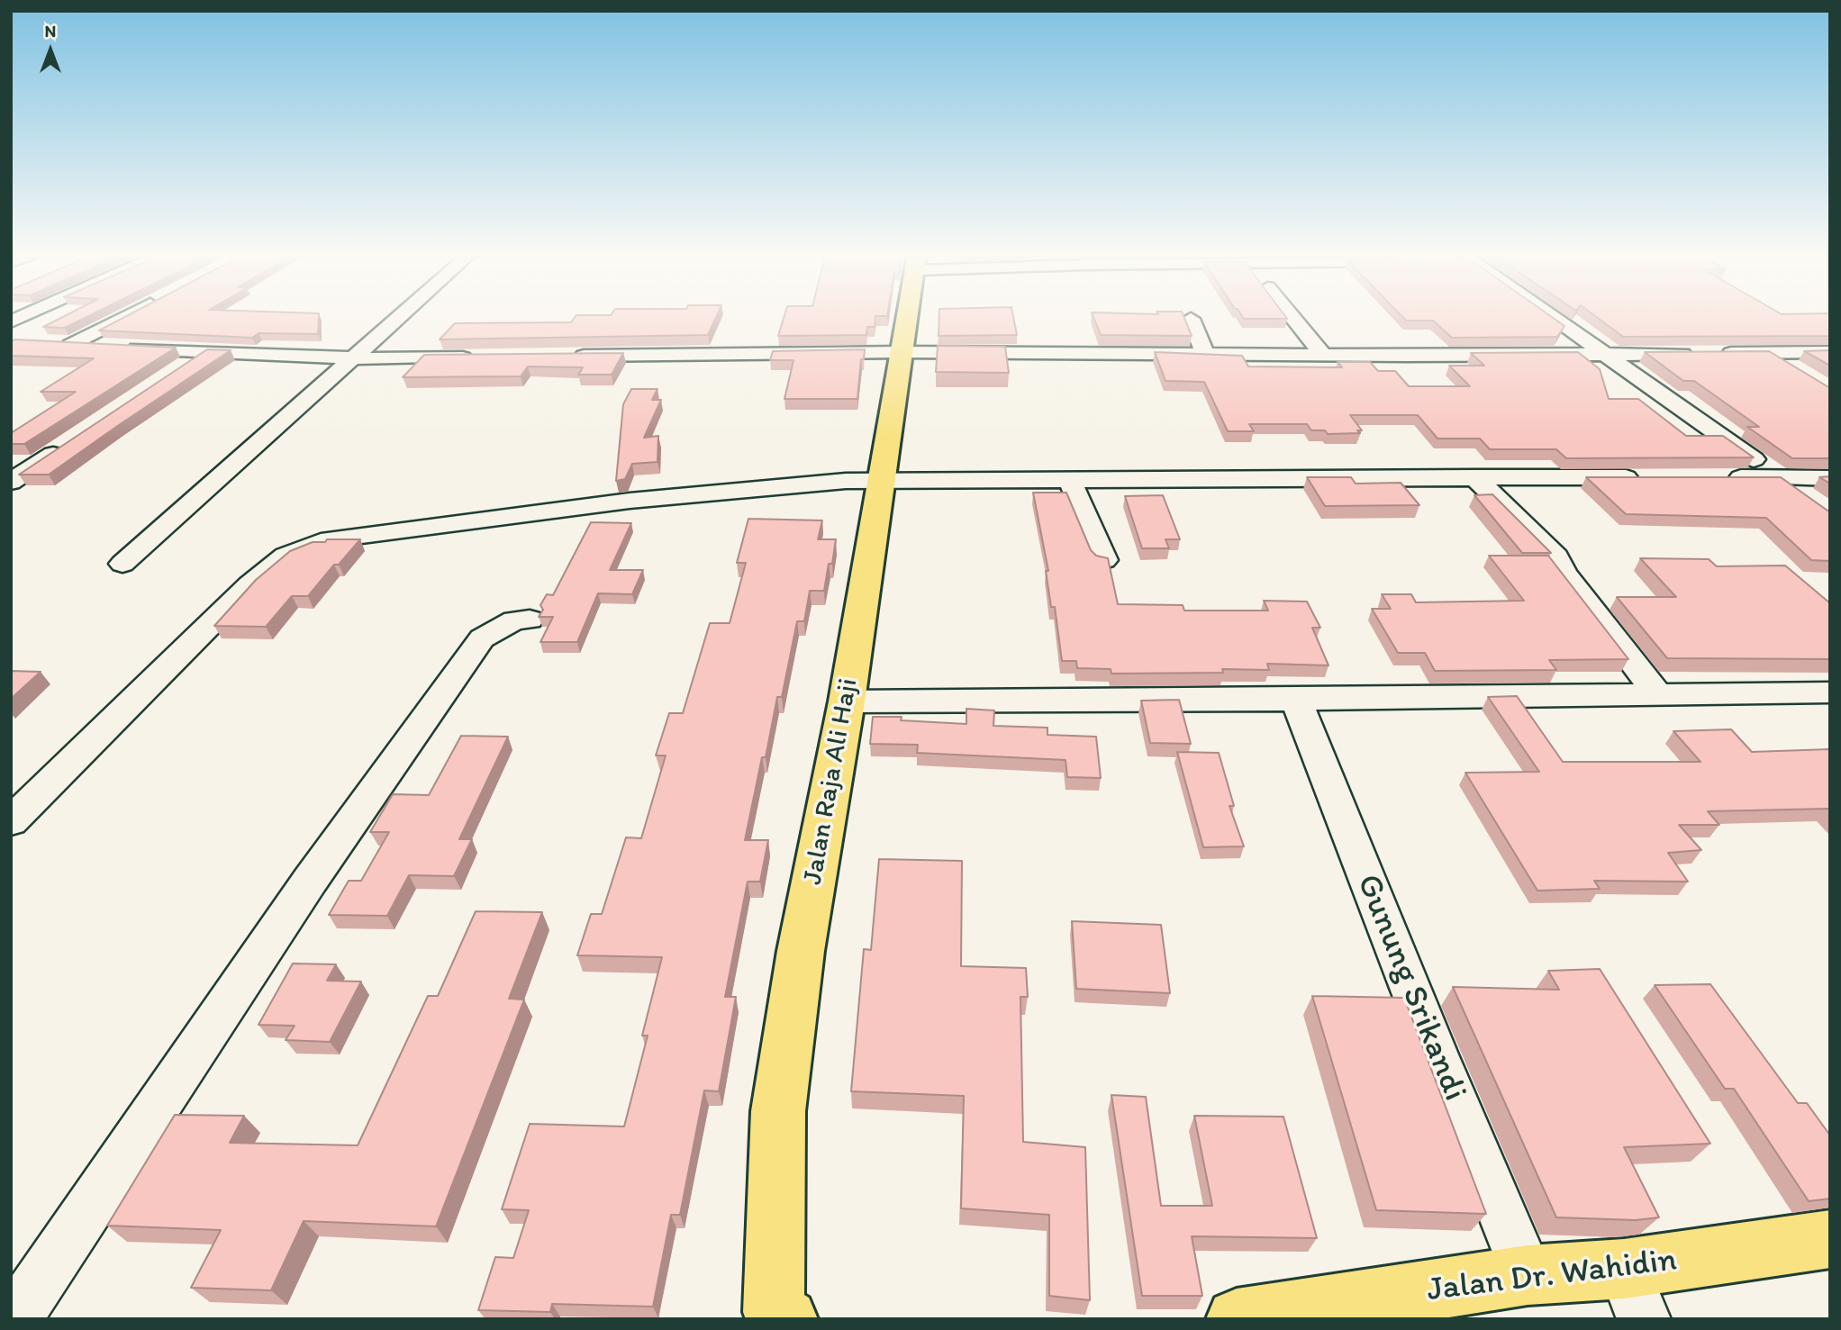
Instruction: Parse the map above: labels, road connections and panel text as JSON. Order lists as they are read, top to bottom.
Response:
{
  "streets": {
    "main road": ["Jalan Raja Ali Haji", "Jalan Dr. Wahidin"],
    "street": ["Gunung Srikandi"]
  },
  "crossings": [
    ["Gunung Srikandi", "Jalan Dr. Wahidin"]
  ],
  "north": "top"
}
